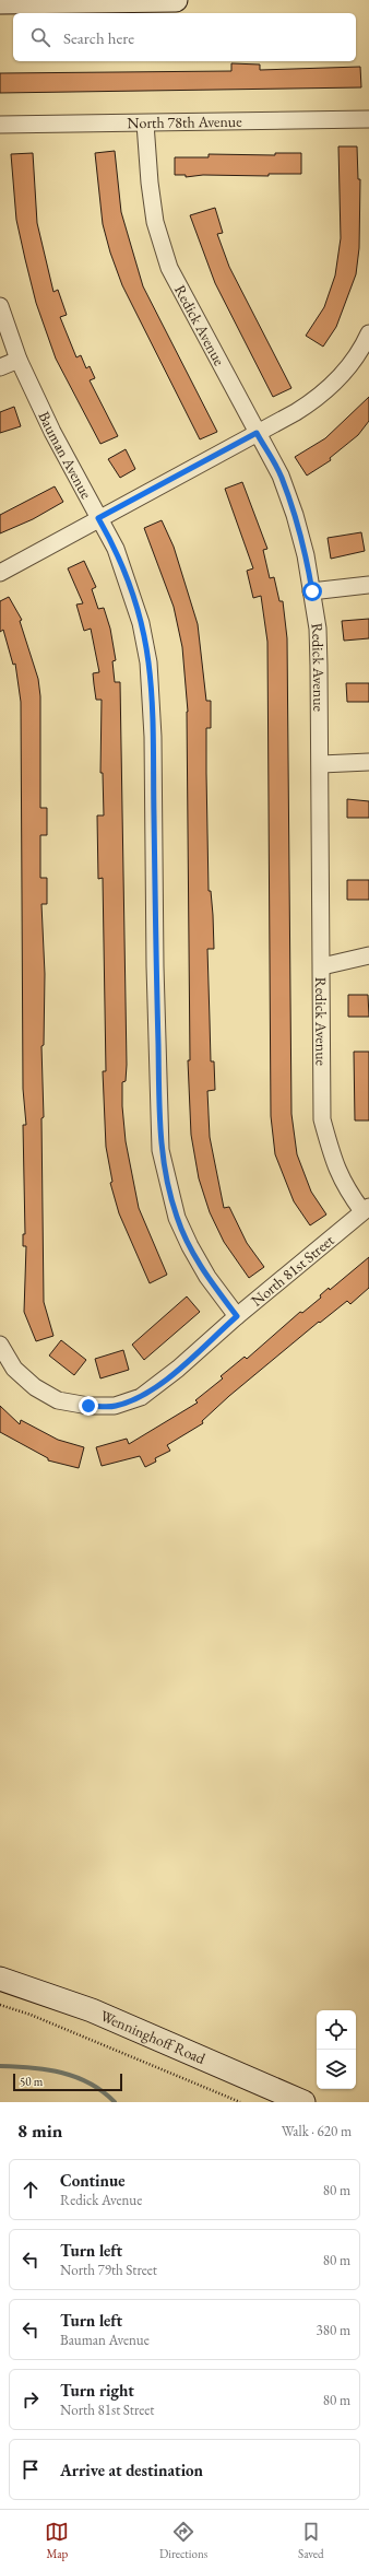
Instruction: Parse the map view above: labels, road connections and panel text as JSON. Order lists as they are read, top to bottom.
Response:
{
  "streets": {
    "street": [
      "North 78th Avenue",
      "Redick Avenue",
      "Bauman Avenue",
      "North 81st Street",
      "Wenninghoff Road"
    ]
  },
  "crossings": [
    ["North 78th Avenue", "Redick Avenue"],
    ["Redick Avenue", "North 81st Street"],
    ["Bauman Avenue", "North 81st Street"]
  ],
  "scale_bar": "50 m",
  "page": {
    "search": "Search here",
    "scale": "50 m",
    "heading": ["8 min", "Walk · 620 m"],
    "list": [
      ["Continue", "Redick Avenue", "80 m"],
      ["Turn left", "North 79th Street", "80 m"],
      ["Turn left", "Bauman Avenue", "380 m"],
      ["Turn right", "North 81st Street", "80 m"],
      "Arrive at destination"
    ],
    "nav": ["Map", "Directions", "Saved"]
  }
}
